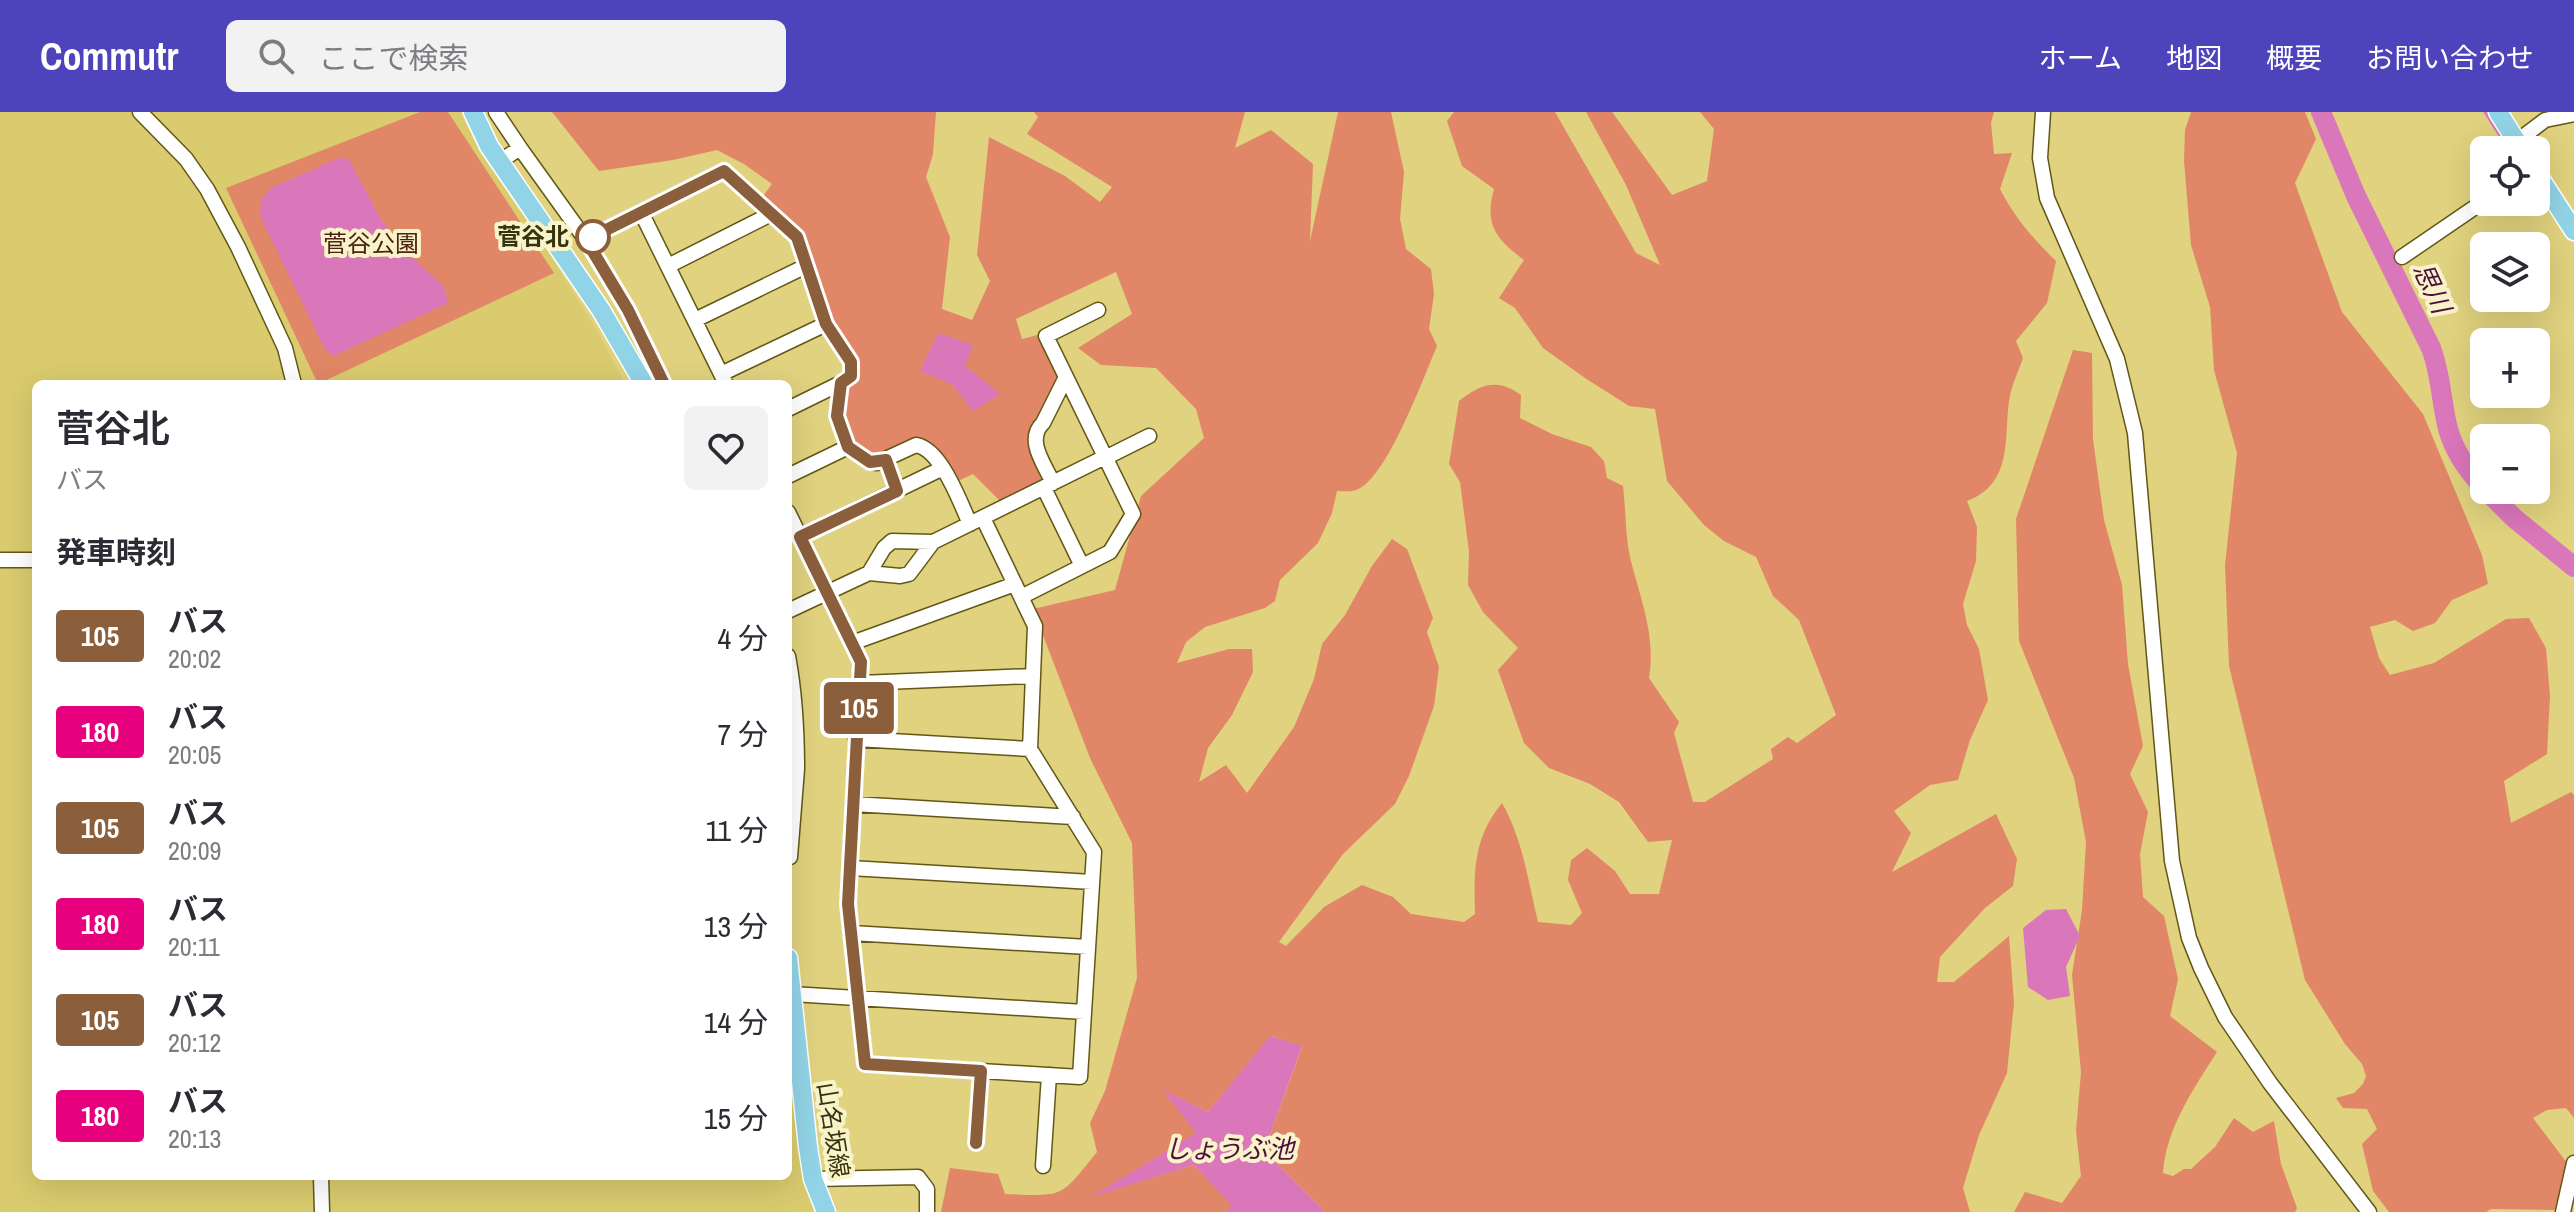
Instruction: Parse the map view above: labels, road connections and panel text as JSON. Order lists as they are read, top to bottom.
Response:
{
  "streets": {
    "main road": ["山名坂線"]
  },
  "water": ["思川", "しょうぶ池"],
  "parks": ["菅谷公園"],
  "places": ["菅谷北"],
  "lines": ["bus line 105"],
  "page": {
    "header": "Commutr",
    "search": "ここで検索",
    "nav": [
      "ホーム",
      "地図",
      "概要",
      "お問い合わせ"
    ],
    "on_map": "105",
    "map_buttons": ["+", "−"],
    "heading": [
      ["菅谷北", "バス"],
      "発車時刻"
    ],
    "list": [
      {
        "mark": "105",
        "name": "バス",
        "note": "20:02",
        "value": "4 分"
      },
      {
        "mark": "180",
        "name": "バス",
        "note": "20:05",
        "value": "7 分"
      },
      {
        "mark": "105",
        "name": "バス",
        "note": "20:09",
        "value": "11 分"
      },
      {
        "mark": "180",
        "name": "バス",
        "note": "20:11",
        "value": "13 分"
      },
      {
        "mark": "105",
        "name": "バス",
        "note": "20:12",
        "value": "14 分"
      },
      {
        "mark": "180",
        "name": "バス",
        "note": "20:13",
        "value": "15 分"
      }
    ]
  }
}
